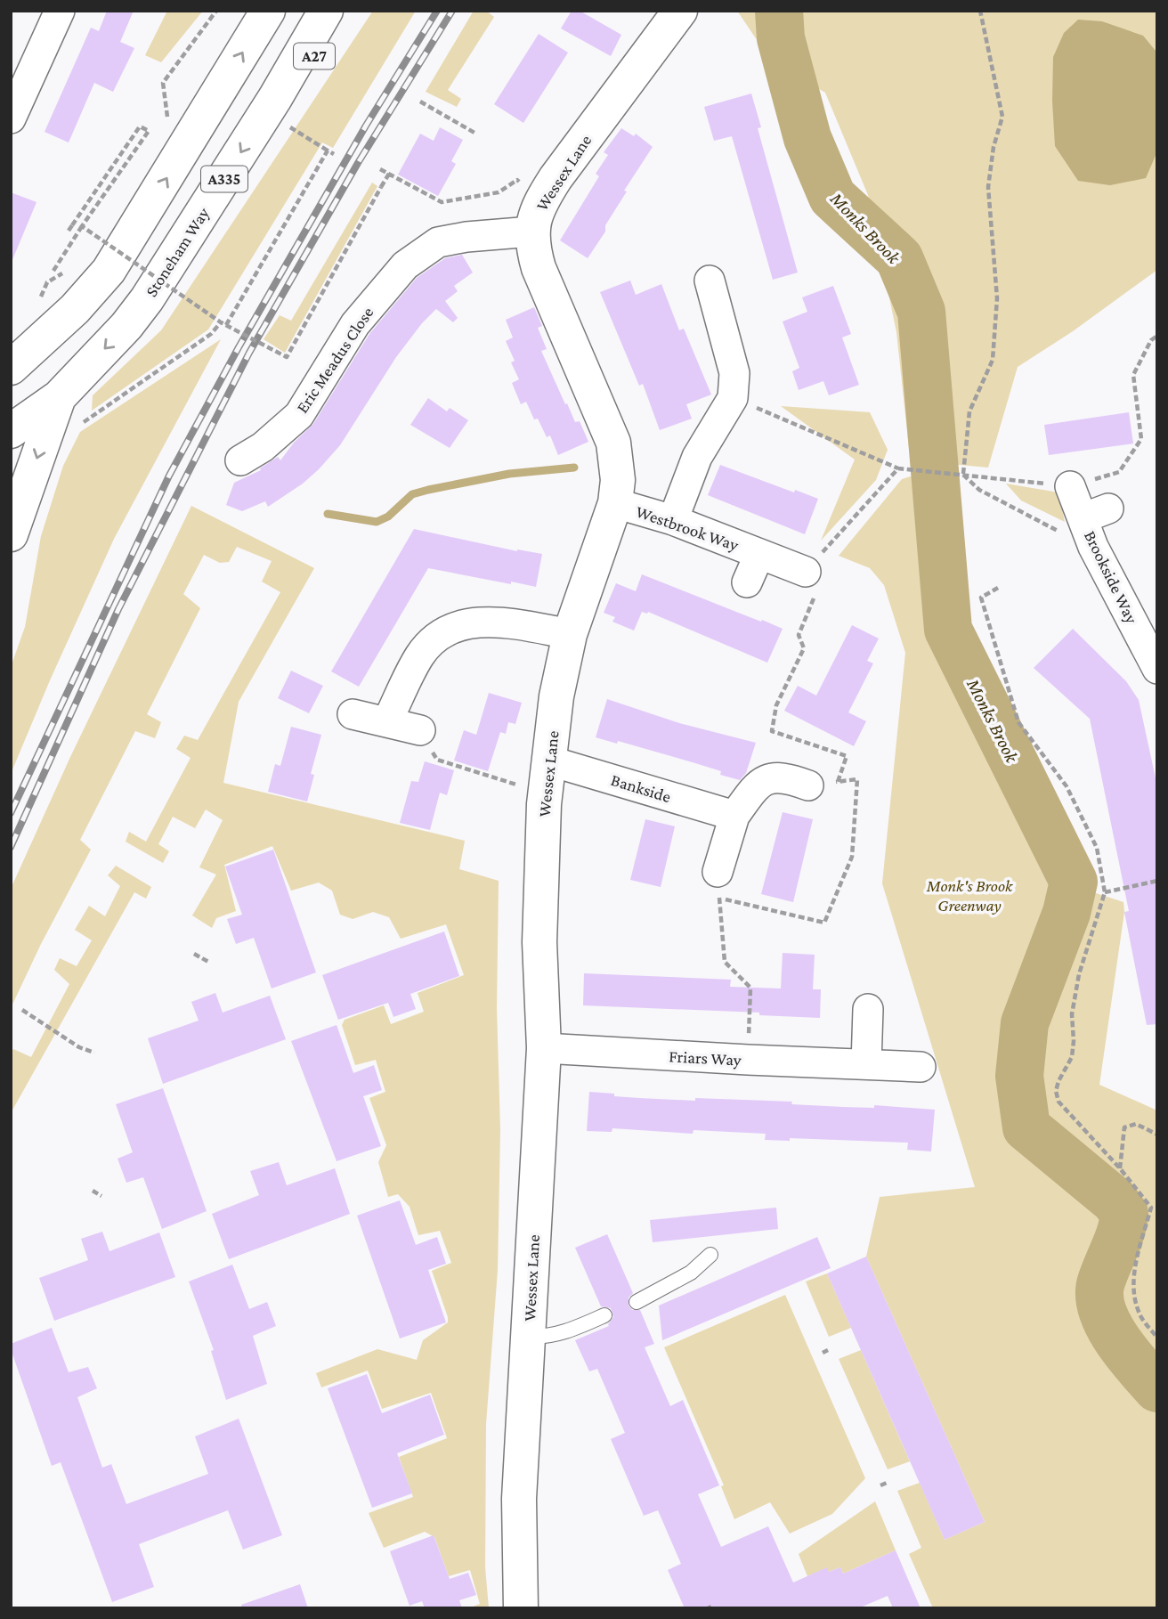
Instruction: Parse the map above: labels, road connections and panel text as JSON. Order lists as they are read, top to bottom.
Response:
{
  "streets": {
    "street": [
      "A27",
      "Wessex Lane",
      "A335",
      "Stoneham Way",
      "Eric Meadus Close",
      "Westbrook Way",
      "Brookside Way",
      "Bankside",
      "Friars Way"
    ]
  },
  "crossings": [
    ["A27", "Stoneham Way"],
    ["Wessex Lane", "Eric Meadus Close"],
    ["Wessex Lane", "Westbrook Way"],
    ["Wessex Lane", "Bankside"],
    ["Wessex Lane", "Friars Way"]
  ],
  "water": ["Monks Brook"],
  "parks": ["Monk's Brook Greenway"]
}
